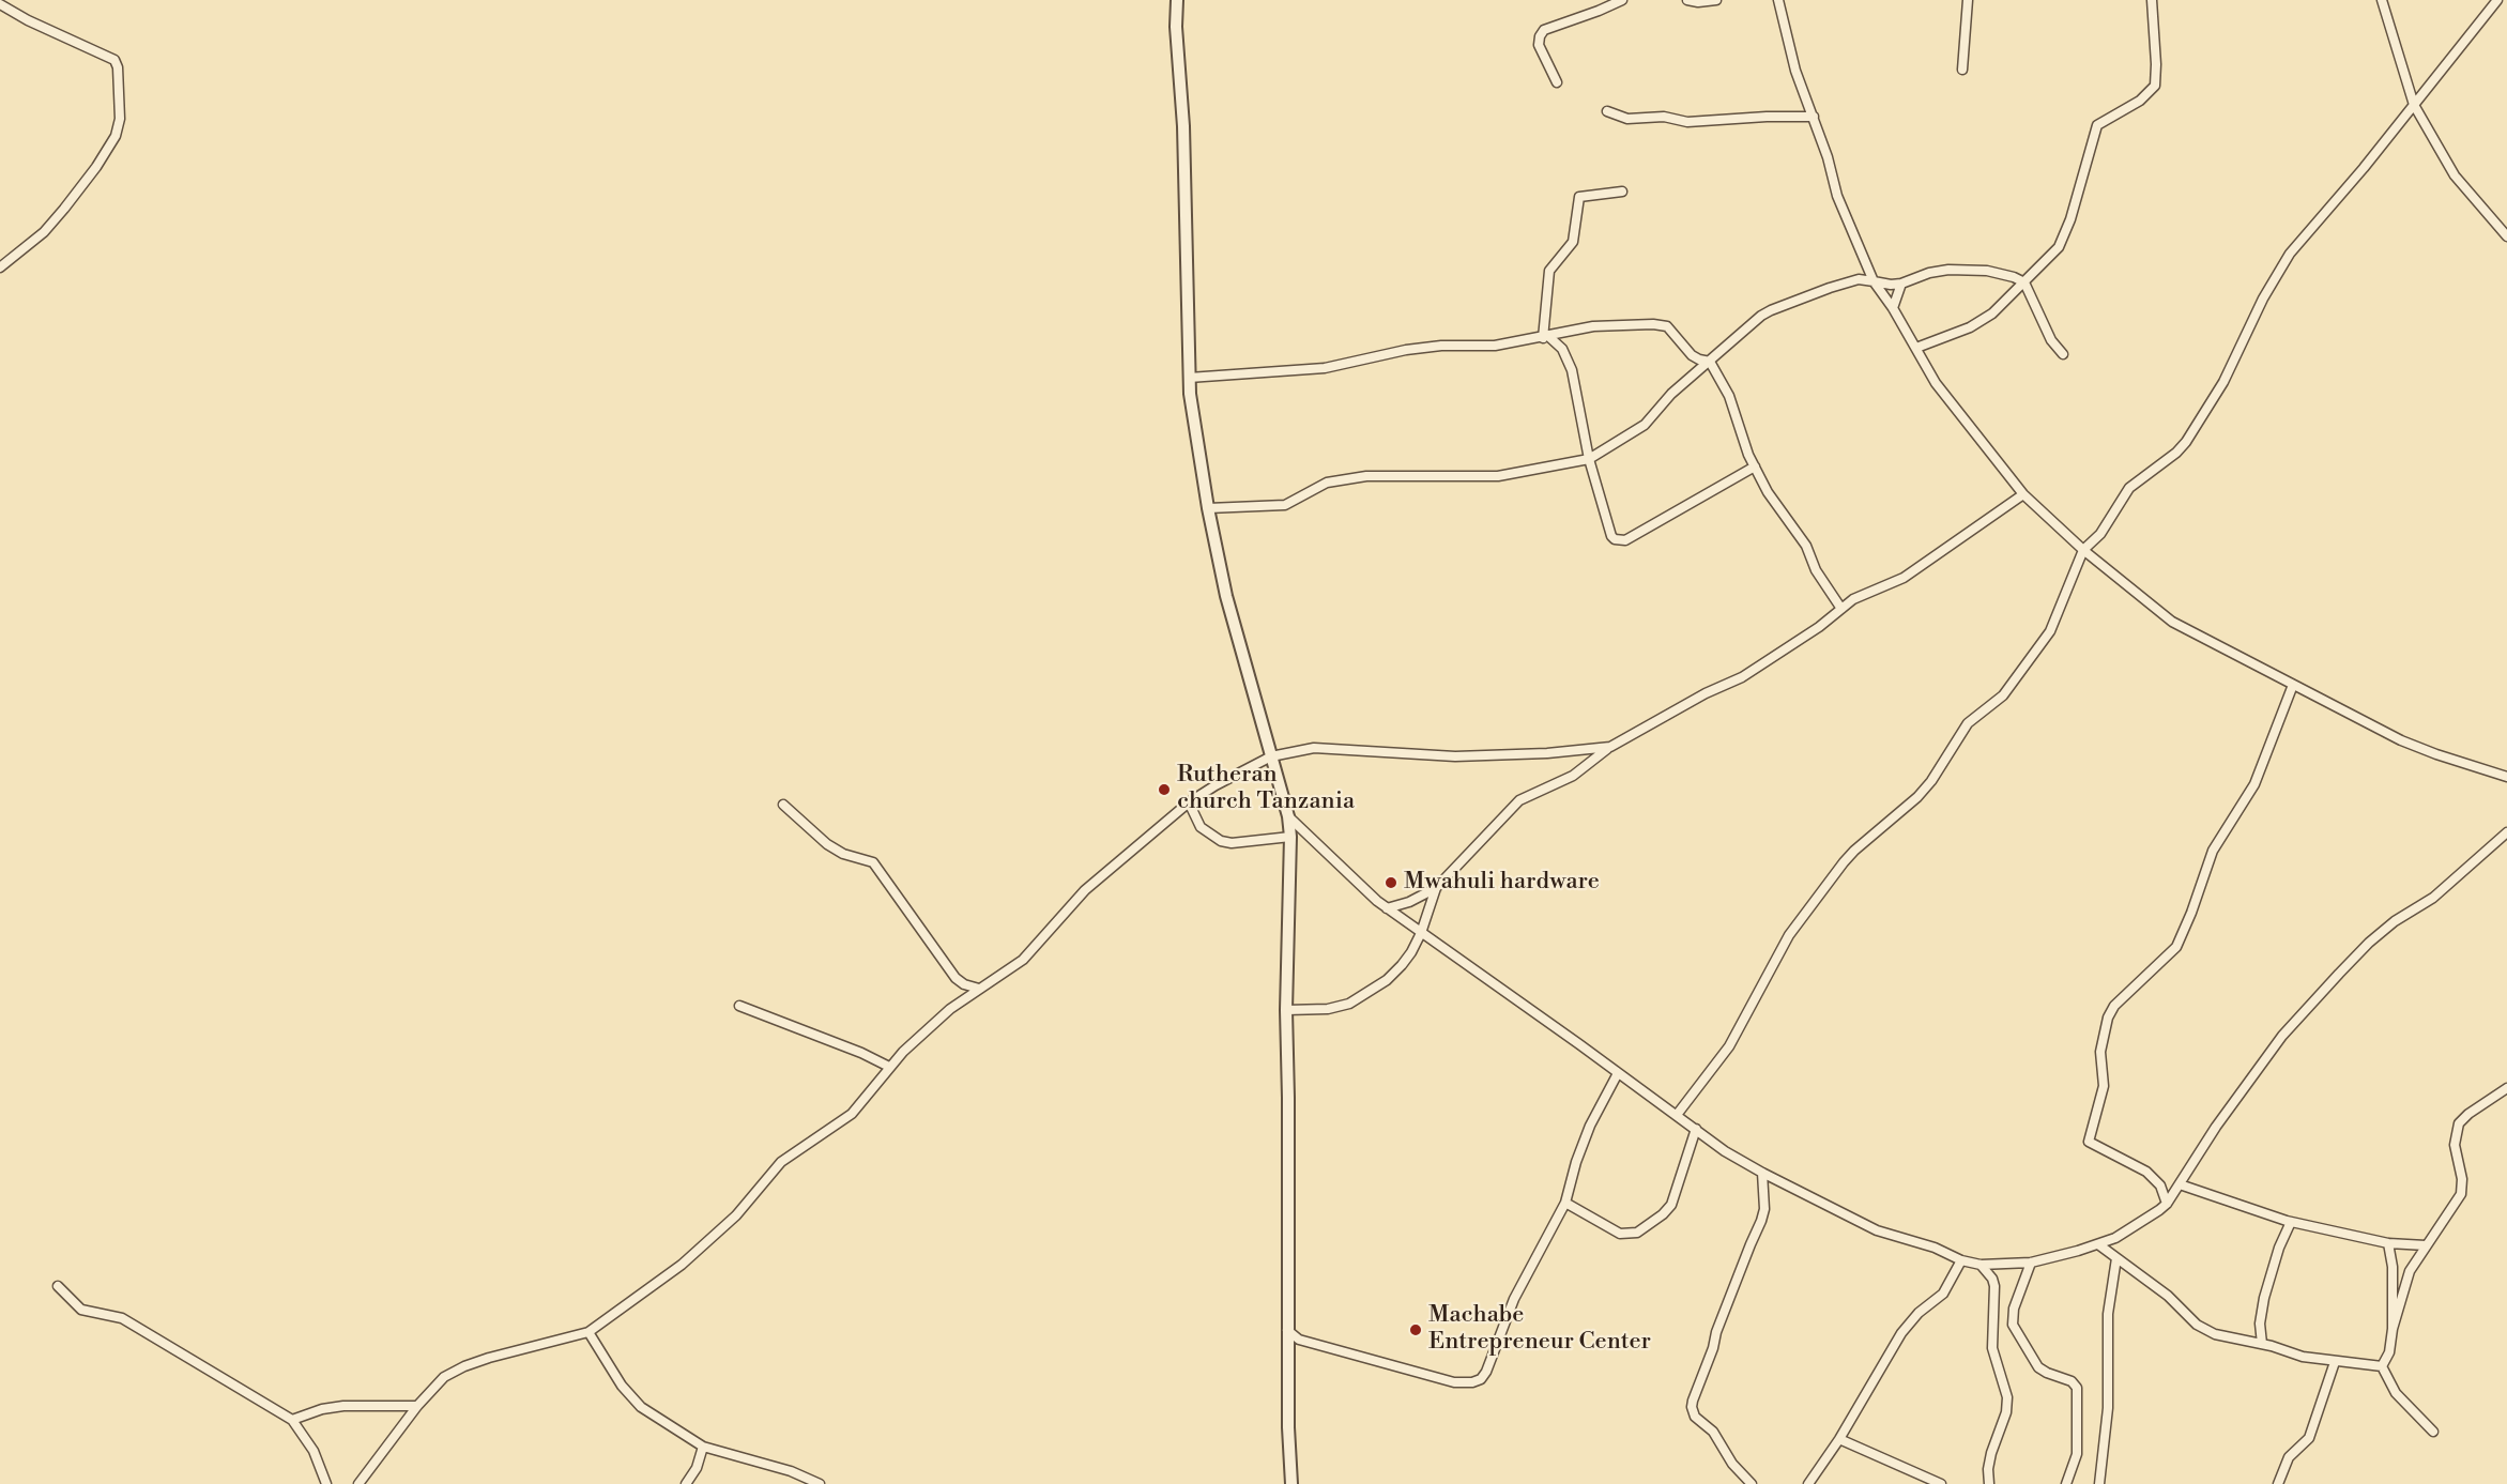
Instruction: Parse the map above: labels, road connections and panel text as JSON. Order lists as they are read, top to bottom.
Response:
{
  "places": ["Rutheran church Tanzania", "Mwahuli hardware", "Machabe Entrepreneur Center"]
}
